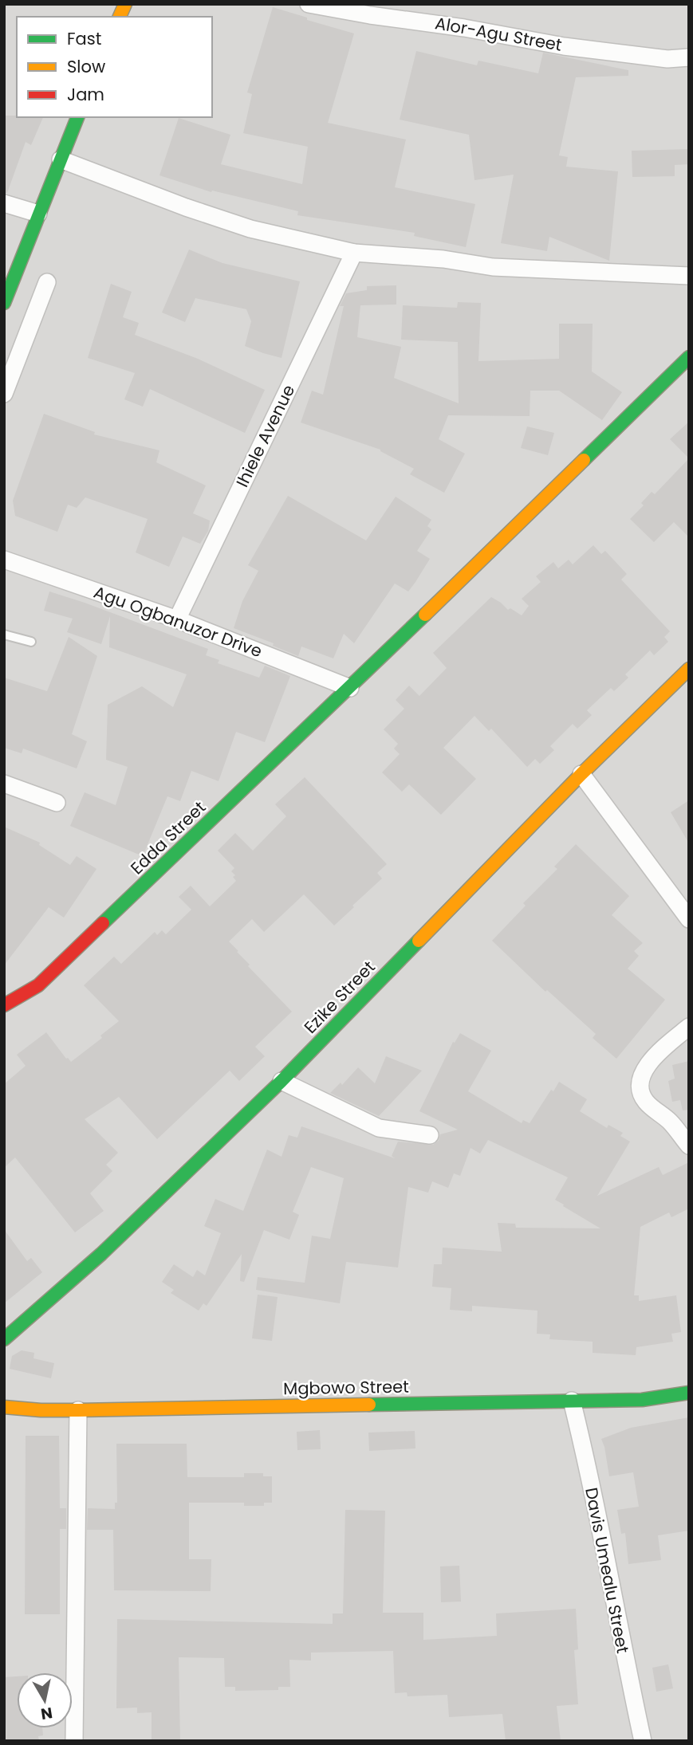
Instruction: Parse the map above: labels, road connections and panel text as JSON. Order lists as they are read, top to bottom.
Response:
{
  "streets": {
    "street": [
      "Alor-Agu Street",
      "Ihiele Avenue",
      "Agu Ogbanuzor Drive",
      "Edda Street",
      "Ezike Street",
      "Mgbowo Street",
      "Davis Umealu Street"
    ]
  },
  "crossings": [
    ["Ihiele Avenue", "Agu Ogbanuzor Drive"],
    ["Agu Ogbanuzor Drive", "Edda Street"],
    ["Mgbowo Street", "Davis Umealu Street"]
  ],
  "legend": ["Fast", "Slow", "Jam"],
  "north": "bottom"
}
